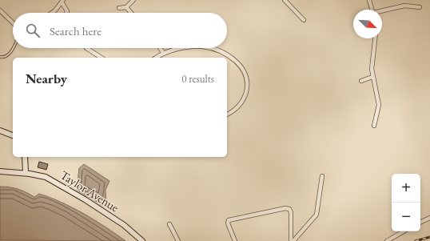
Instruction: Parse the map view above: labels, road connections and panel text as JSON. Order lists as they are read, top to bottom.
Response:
{
  "streets": {
    "main road": ["Taylor Avenue"]
  },
  "north": "bottom right",
  "page": {
    "search": "Search here",
    "heading": ["Nearby", "0 results"],
    "map_buttons": ["+", "−"]
  }
}
